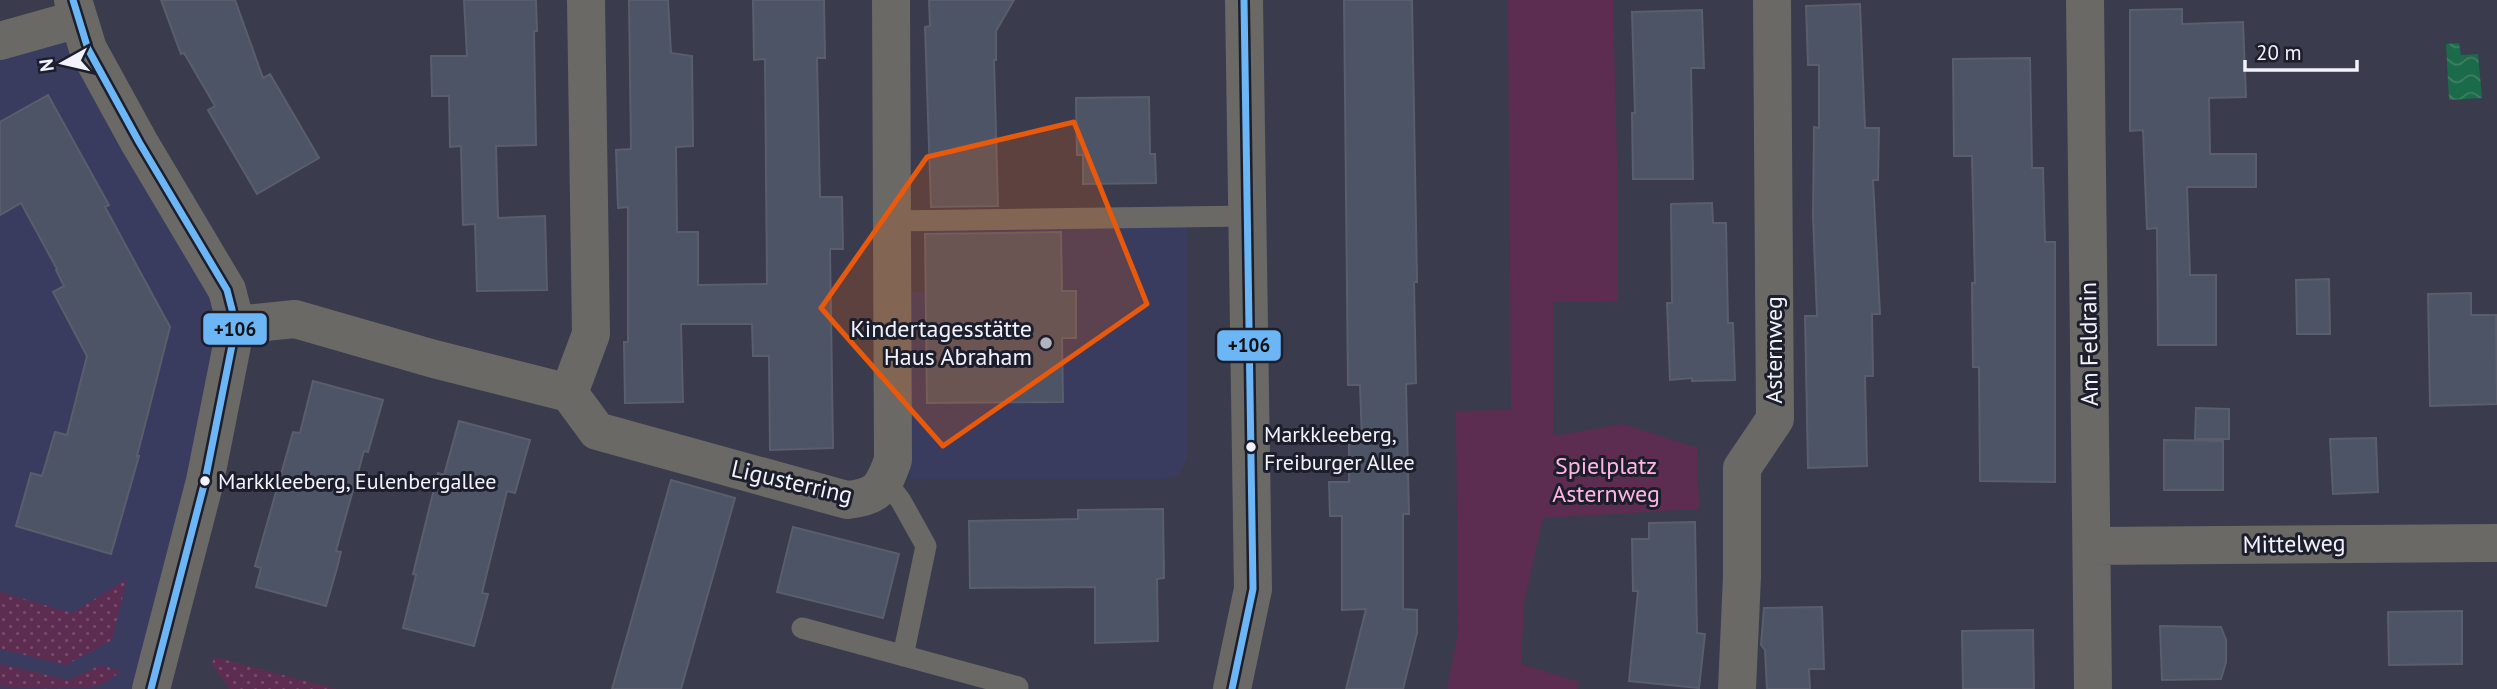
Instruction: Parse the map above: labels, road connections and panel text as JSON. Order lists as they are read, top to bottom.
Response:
{
  "streets": {
    "street": [
      "Am Feldrain",
      "Asternweg",
      "Ligusterring",
      "Mittelweg"
    ]
  },
  "crossings": [
    ["Am Feldrain", "Mittelweg"]
  ],
  "parks": ["Spielplatz Asternweg"],
  "places": ["Kindertagesstätte Haus Abraham", "Markkleeberg, Freiburger Allee", "Markkleeberg, Eulenbergallee"],
  "lines": ["transit line +106"],
  "scale_bar": "20 m",
  "north": "left"
}
